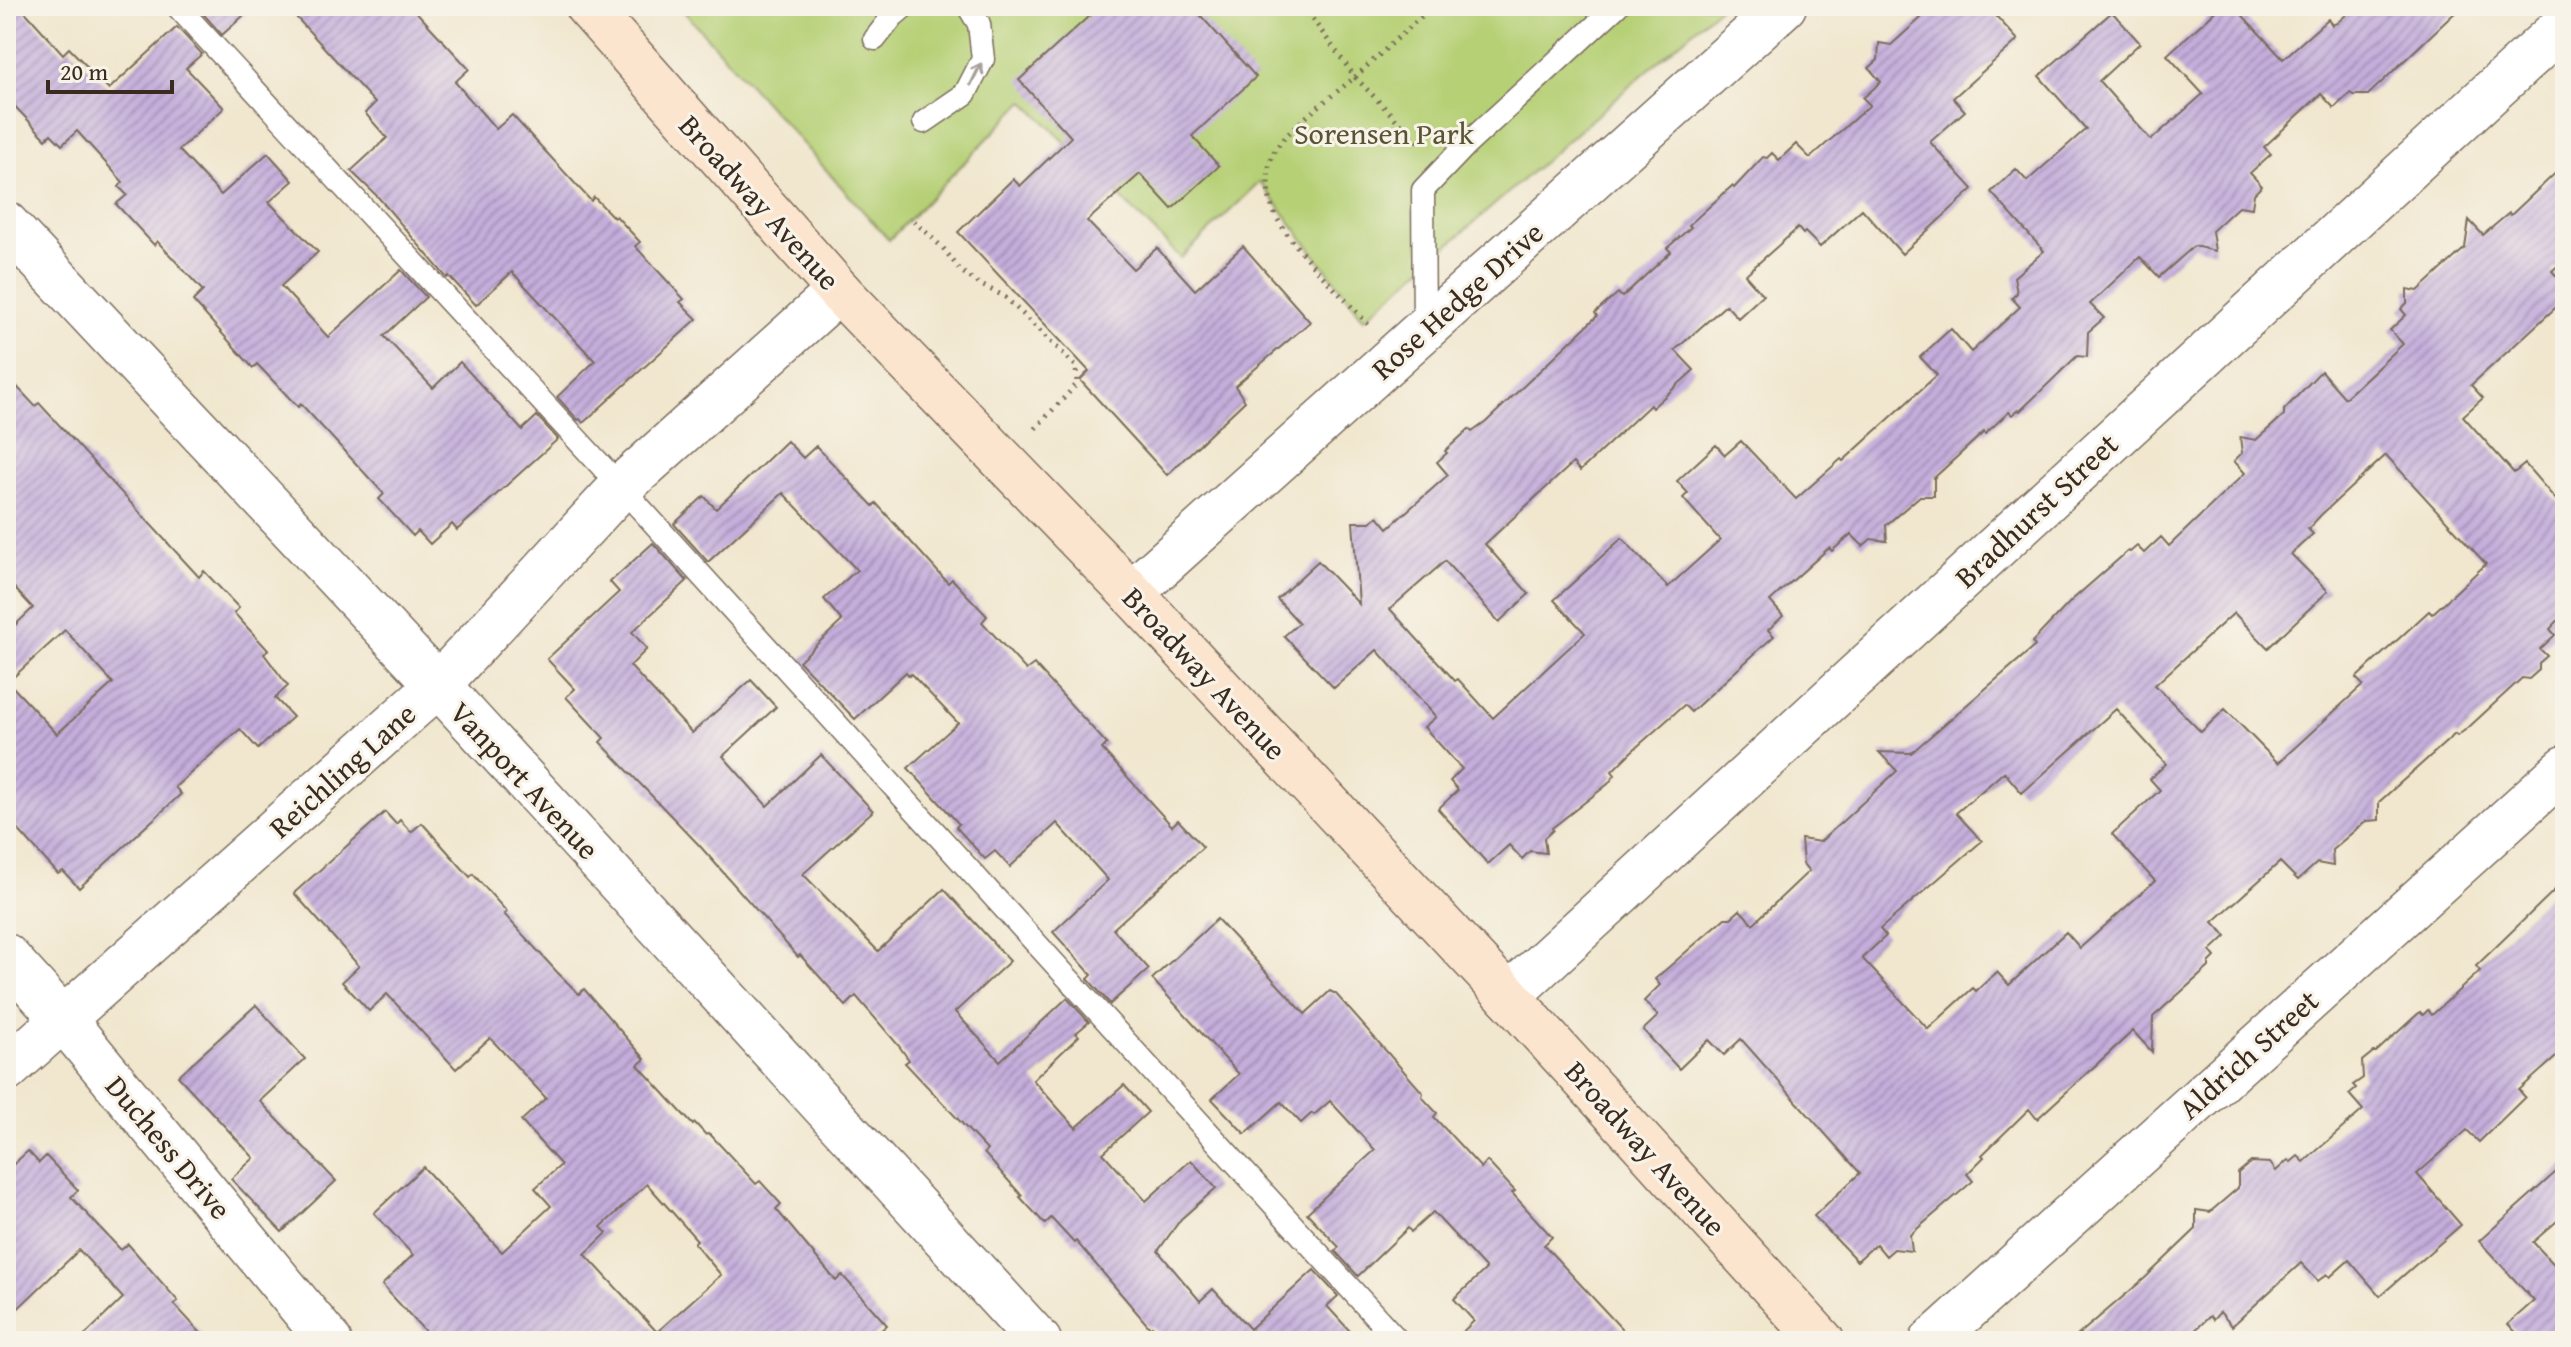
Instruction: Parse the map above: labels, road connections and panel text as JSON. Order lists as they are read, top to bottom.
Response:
{
  "streets": {
    "street": [
      "Broadway Avenue",
      "Rose Hedge Drive",
      "Bradhurst Street",
      "Reichling Lane",
      "Vanport Avenue",
      "Aldrich Street",
      "Duchess Drive"
    ]
  },
  "crossings": [
    ["Broadway Avenue", "Rose Hedge Drive"],
    ["Broadway Avenue", "Bradhurst Street"],
    ["Broadway Avenue", "Reichling Lane"],
    ["Reichling Lane", "Vanport Avenue"],
    ["Reichling Lane", "Duchess Drive"]
  ],
  "parks": ["Sorensen Park"],
  "scale_bar": "20 m"
}
